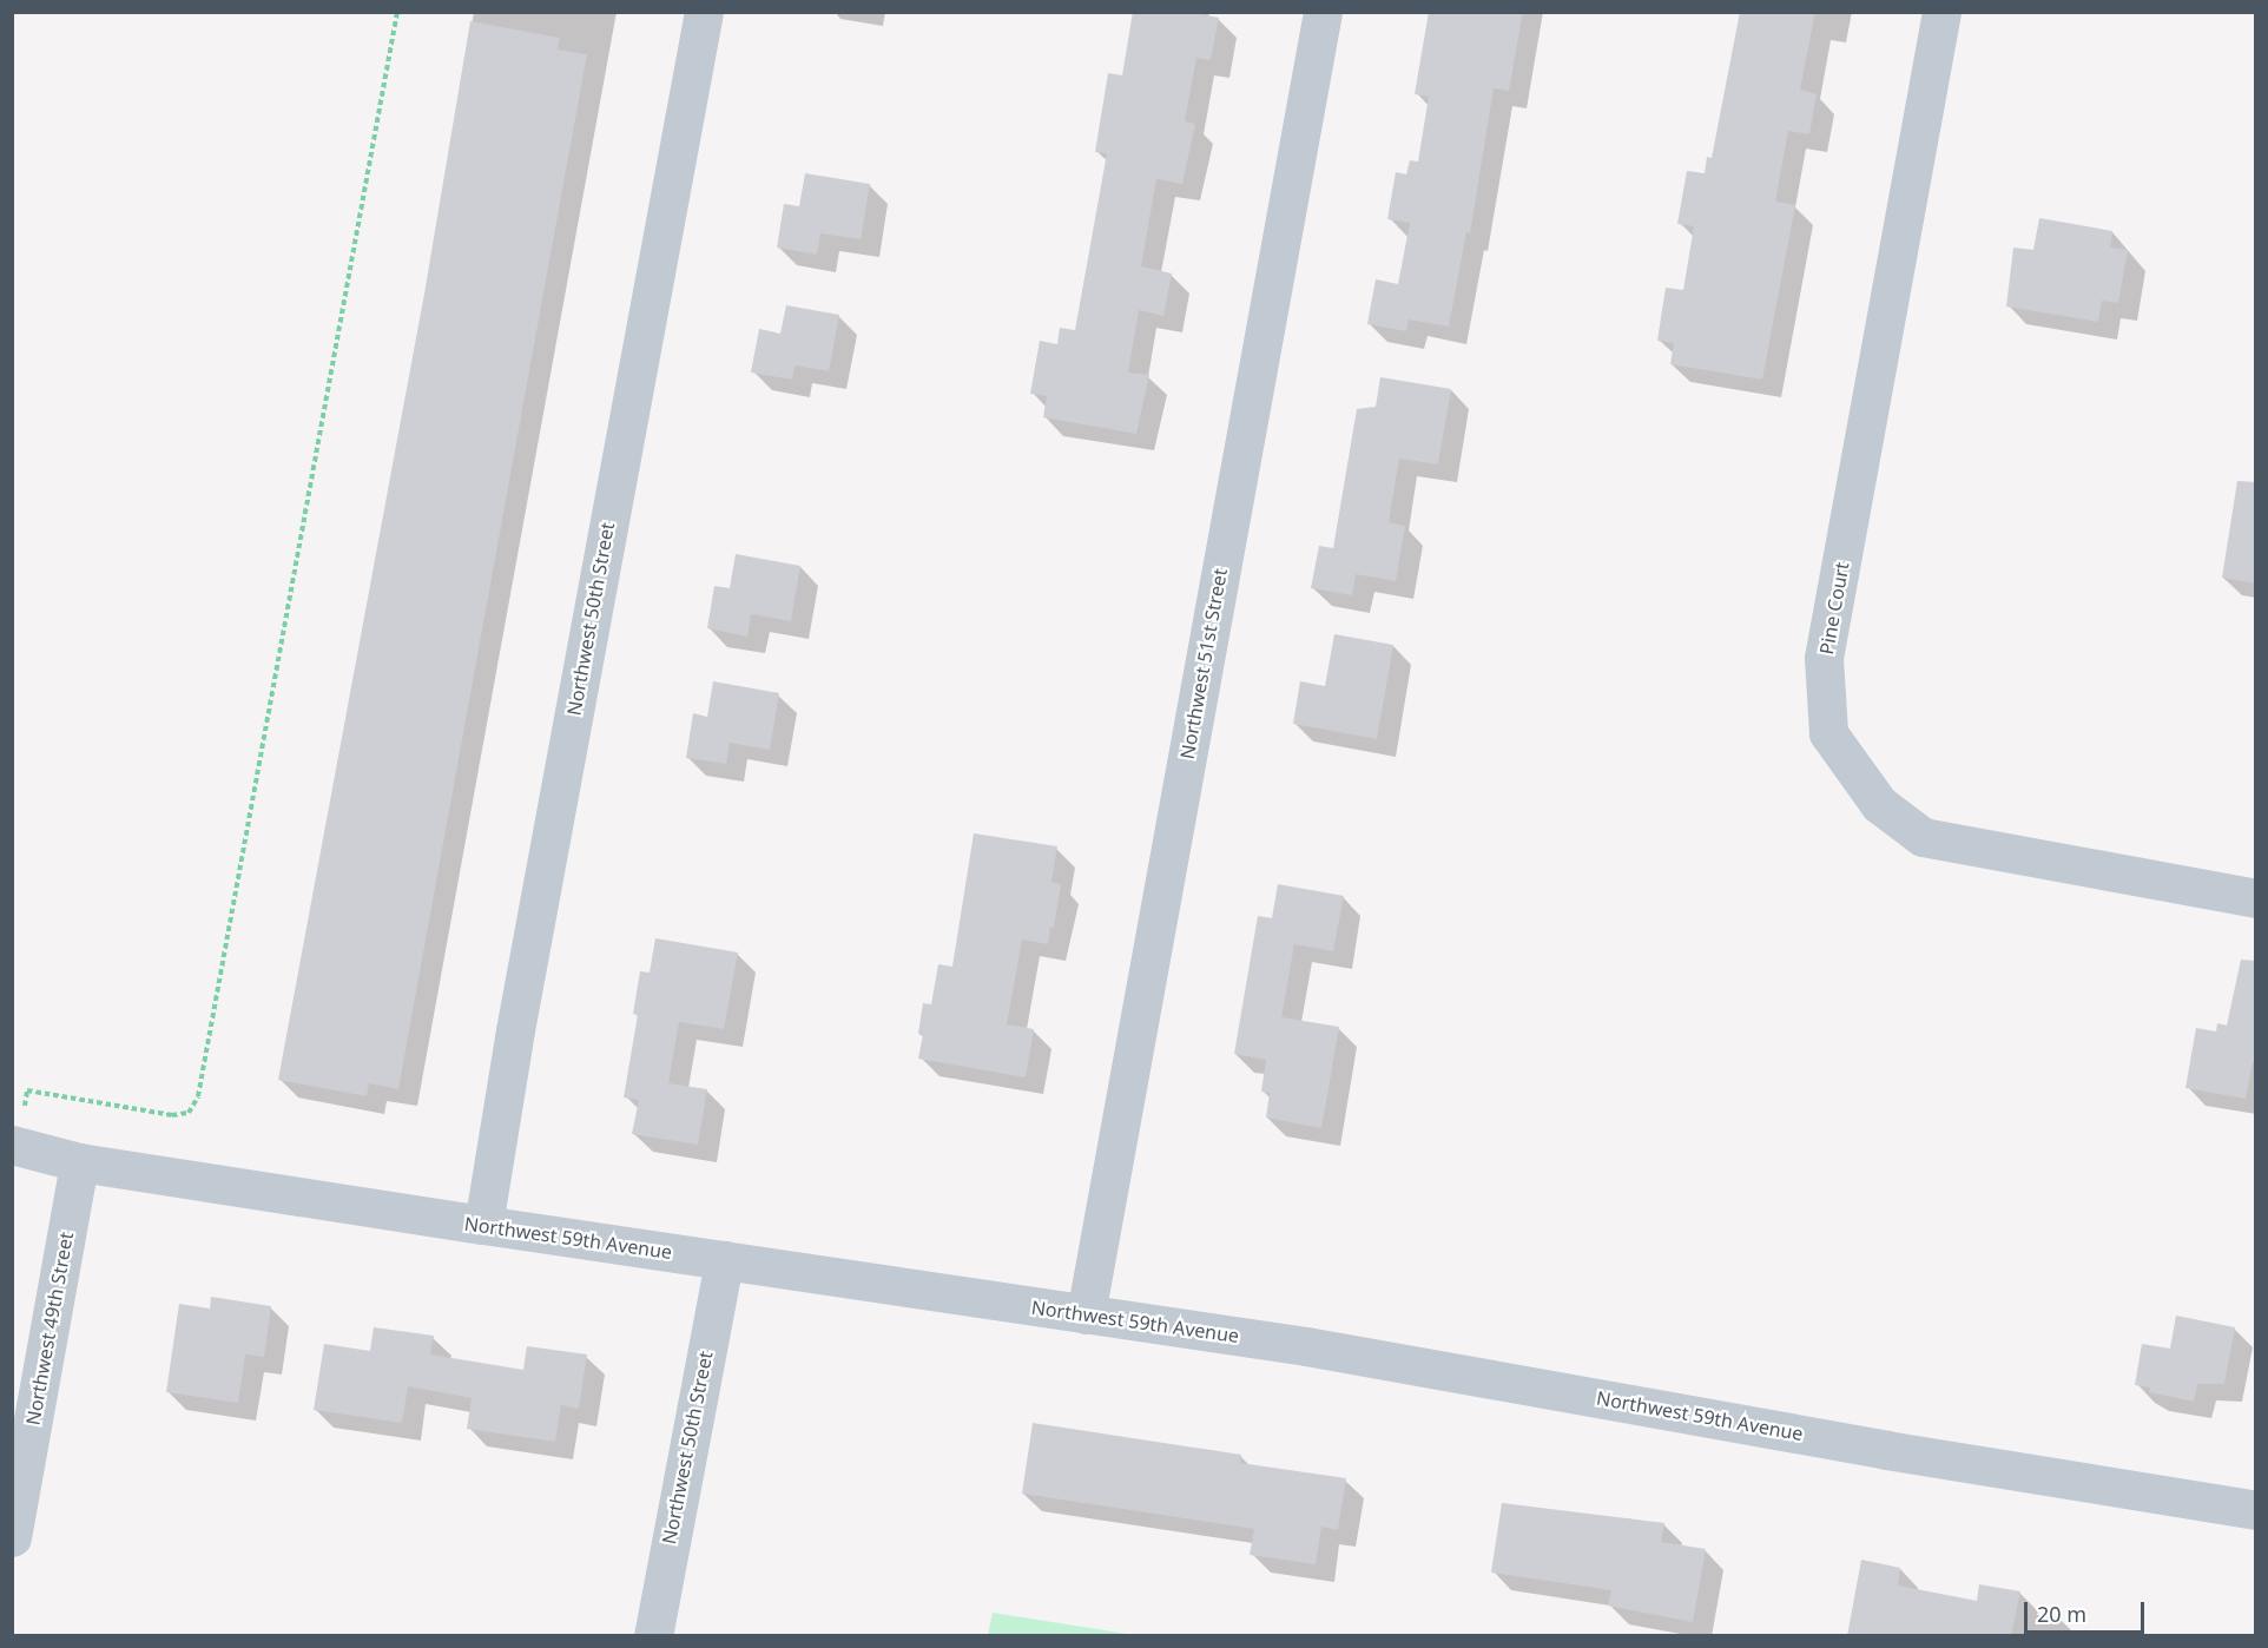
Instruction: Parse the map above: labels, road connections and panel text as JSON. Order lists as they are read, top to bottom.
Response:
{
  "streets": {
    "street": [
      "Pine Court",
      "Northwest 50th Street",
      "Northwest 51st Street",
      "Northwest 59th Avenue",
      "Northwest 49th Street"
    ]
  },
  "crossings": [
    ["Northwest 50th Street", "Northwest 59th Avenue"],
    ["Northwest 51st Street", "Northwest 59th Avenue"],
    ["Northwest 59th Avenue", "Northwest 49th Street"]
  ],
  "scale_bar": "20 m"
}
